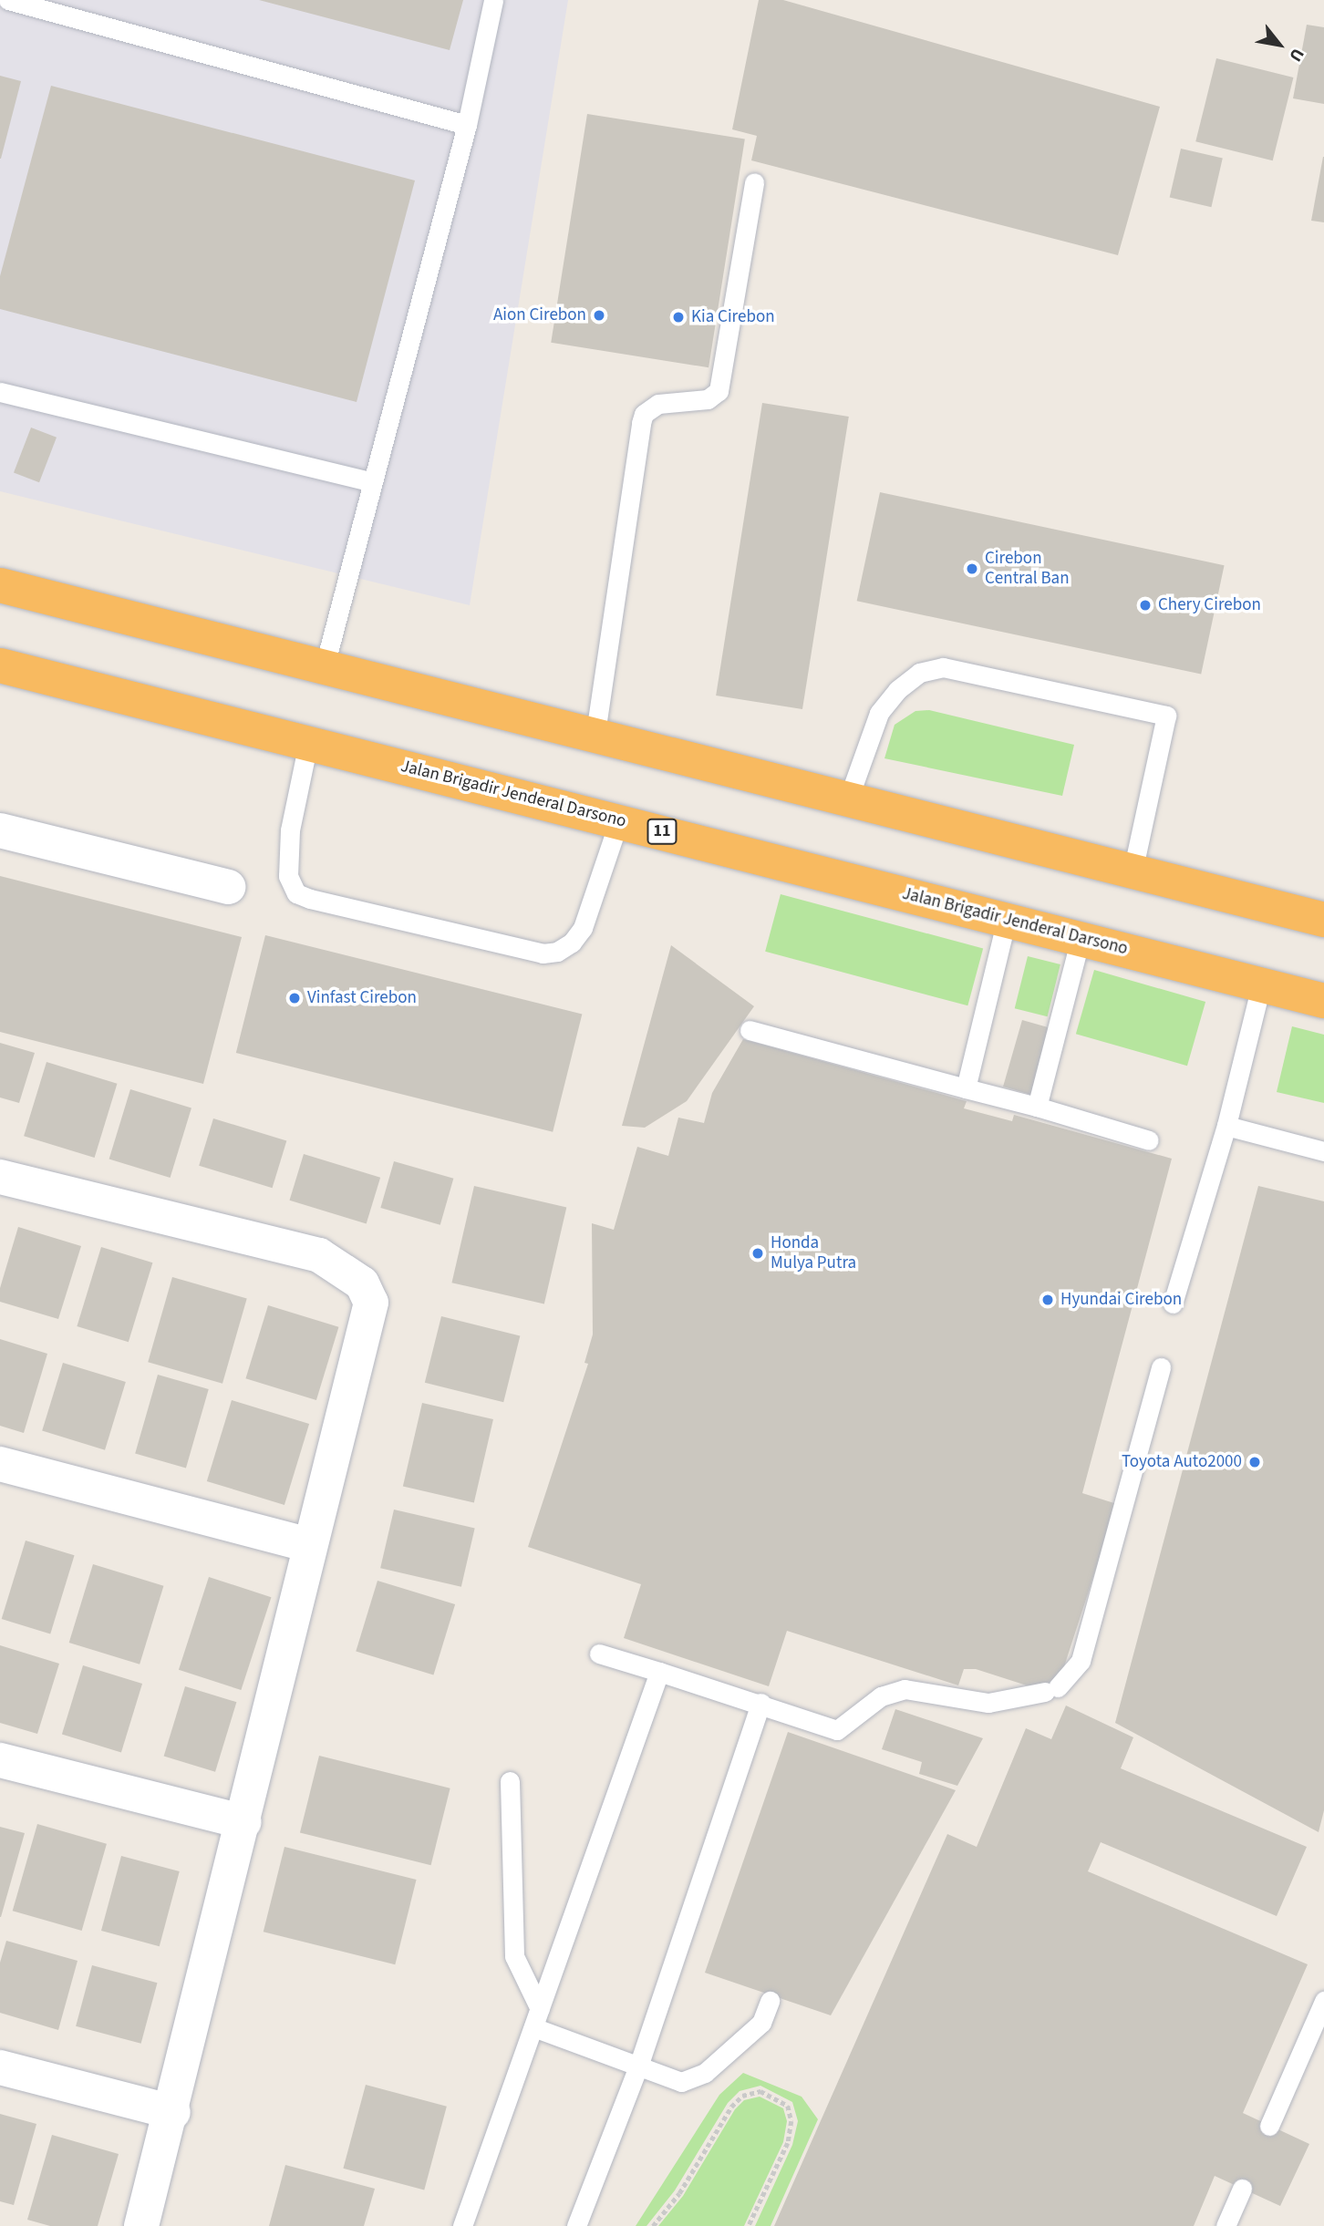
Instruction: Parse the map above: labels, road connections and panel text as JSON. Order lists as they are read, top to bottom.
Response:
{
  "streets": {
    "highway": ["Jalan Brigadir Jenderal Darsono", "11"]
  },
  "places": [
    "Aion Cirebon",
    "Kia Cirebon",
    "Cirebon Central Ban",
    "Chery Cirebon",
    "Vinfast Cirebon",
    "Honda Mulya Putra",
    "Hyundai Cirebon",
    "Toyota Auto2000"
  ],
  "north": "bottom right"
}
